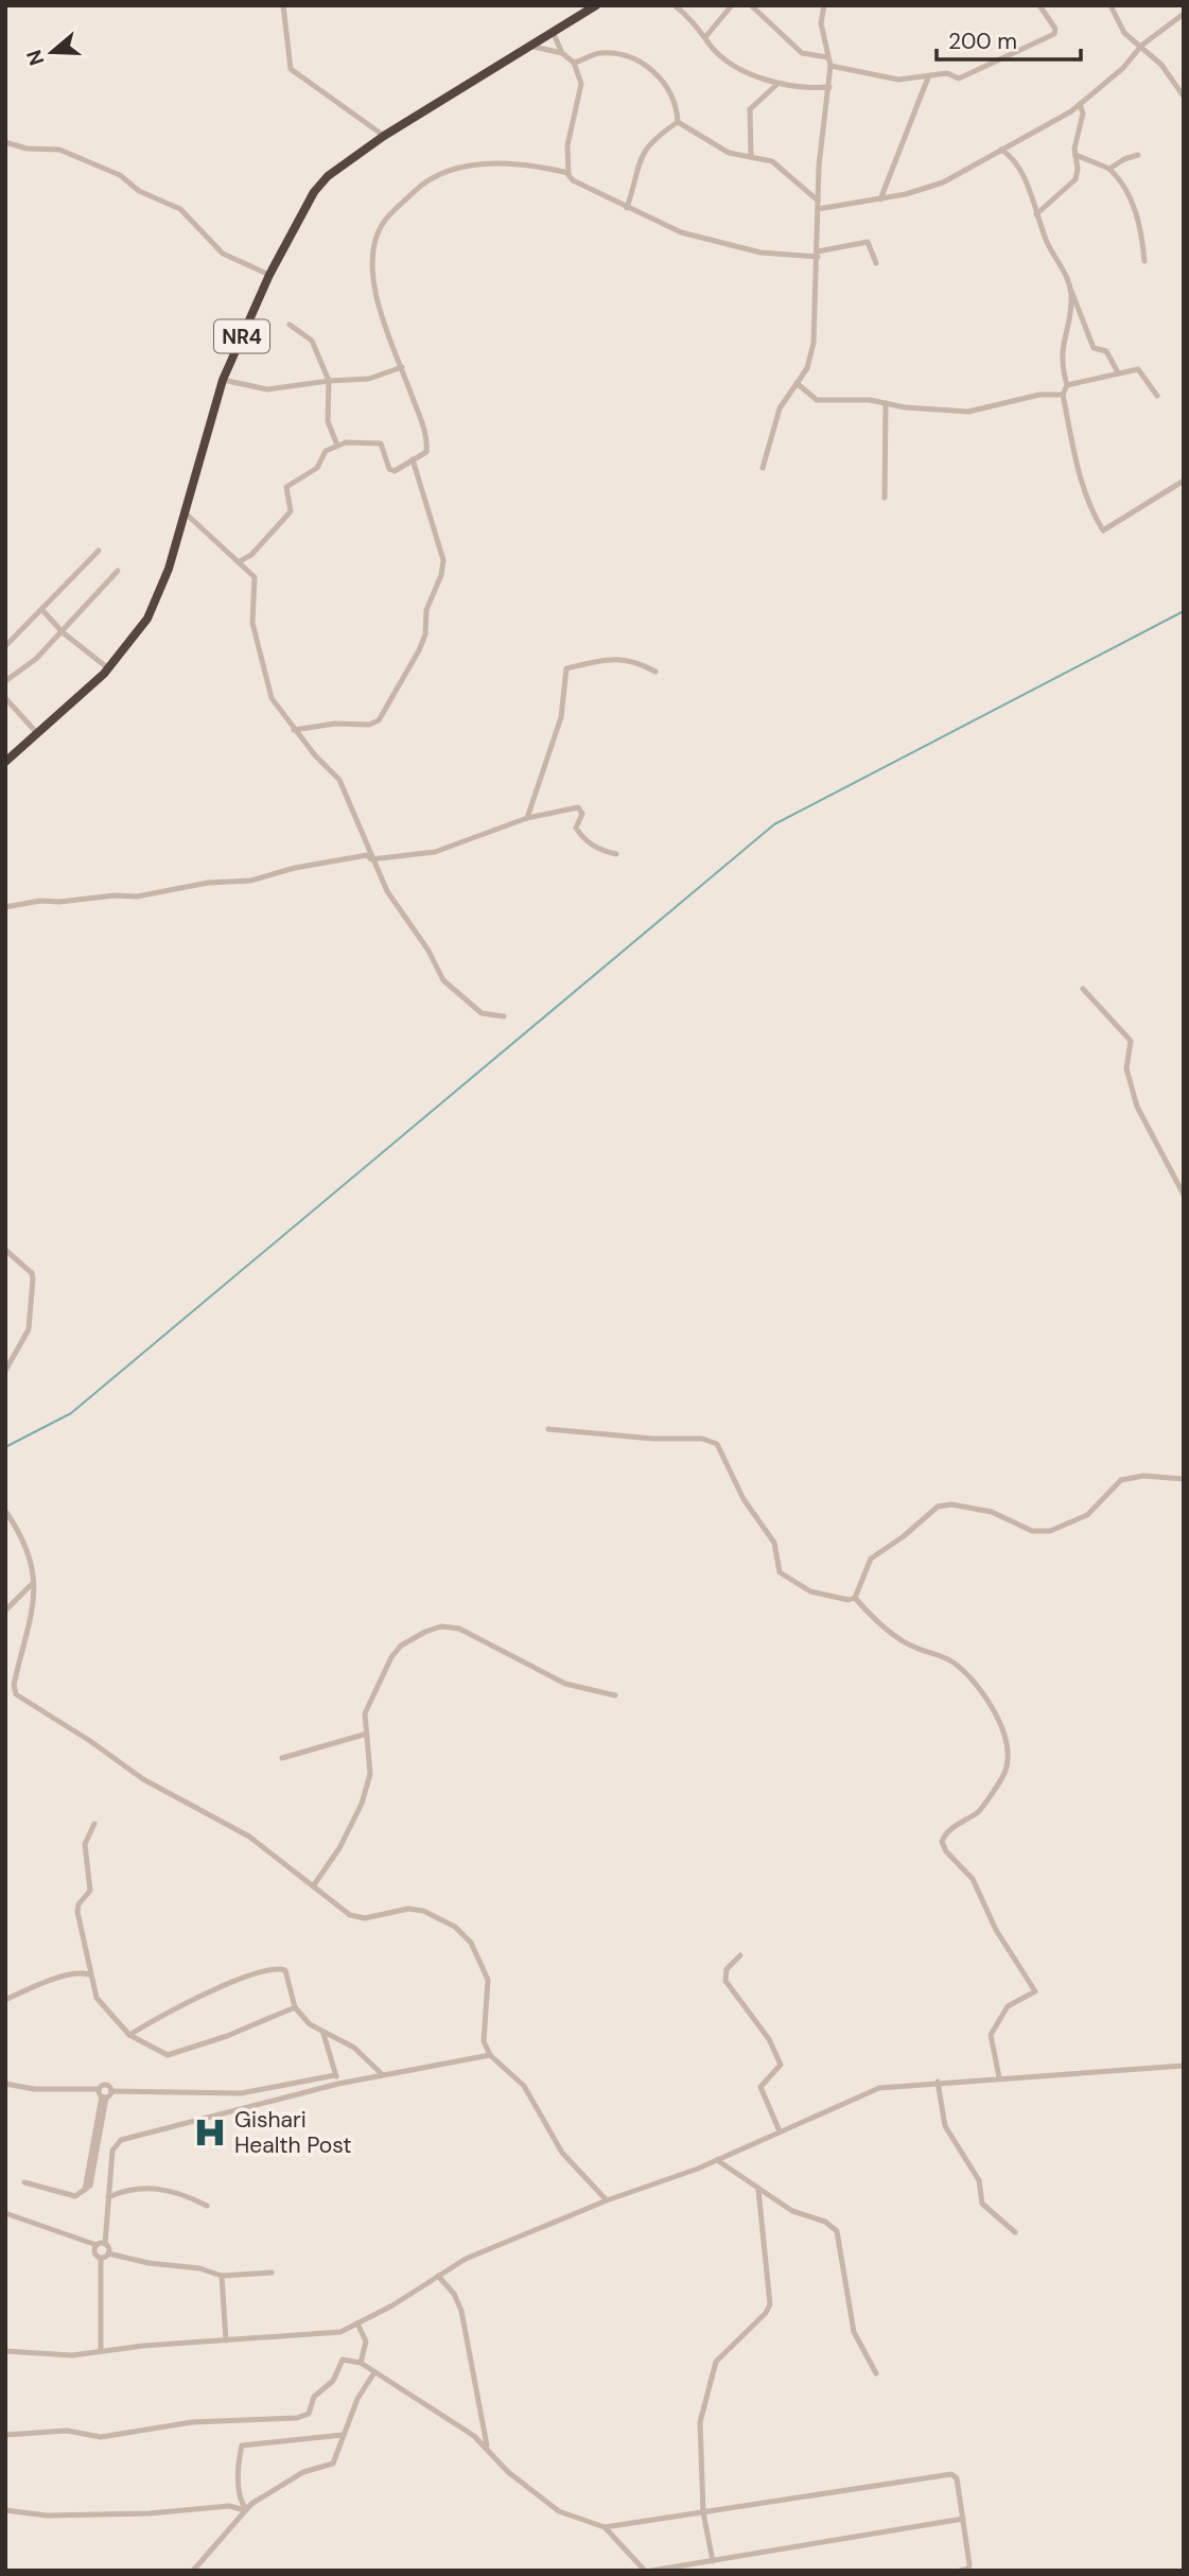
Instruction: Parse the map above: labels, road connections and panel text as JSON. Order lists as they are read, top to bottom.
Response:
{
  "streets": {
    "highway": ["NR4"]
  },
  "places": {
    "hospital": ["Gishari Health Post"]
  },
  "scale_bar": "200 m",
  "north": "left"
}
